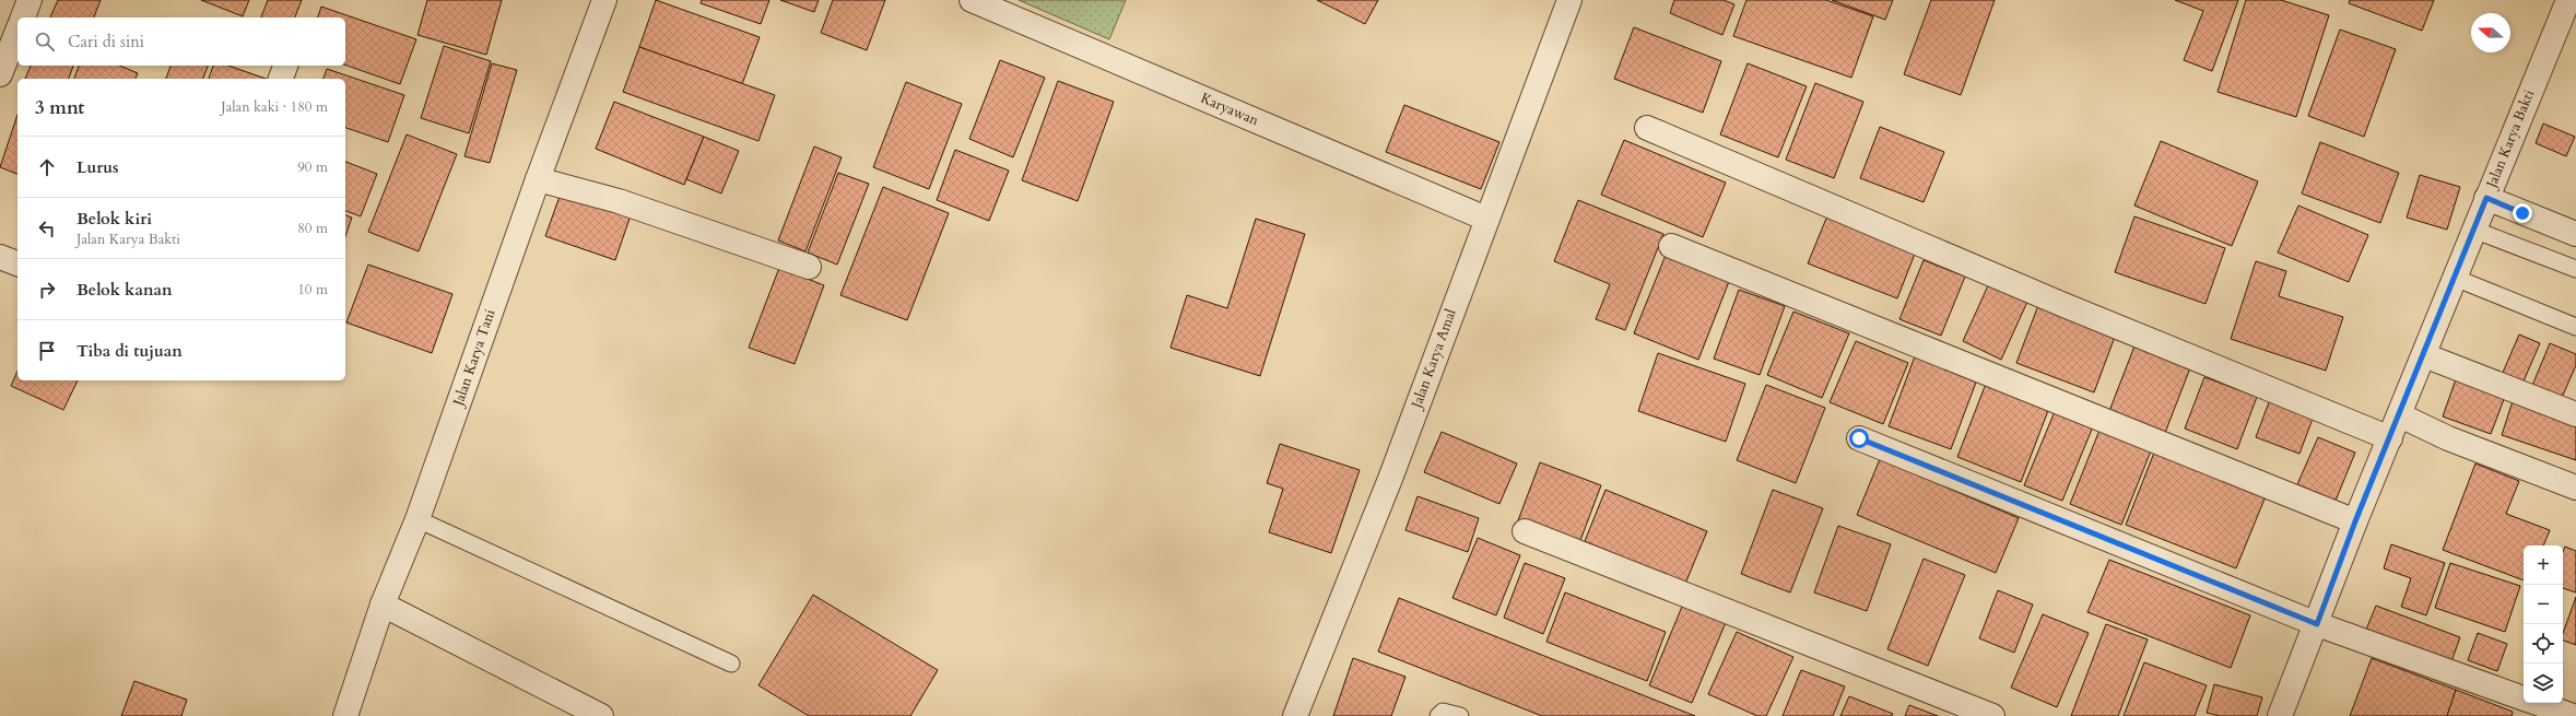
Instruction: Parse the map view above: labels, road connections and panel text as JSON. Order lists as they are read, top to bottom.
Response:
{
  "streets": {
    "street": [
      "Karyawan",
      "Jalan Karya Bakti",
      "Jalan Karya Tani",
      "Jalan Karya Amal"
    ]
  },
  "crossings": [
    ["Karyawan", "Jalan Karya Amal"]
  ],
  "north": "left",
  "page": {
    "search": "Cari di sini",
    "heading": ["3 mnt", "Jalan kaki · 180 m"],
    "list": [
      ["Lurus", "90 m"],
      ["Belok kiri", "Jalan Karya Bakti", "80 m"],
      ["Belok kanan", "10 m"],
      "Tiba di tujuan"
    ],
    "map_buttons": ["+", "−"]
  }
}
